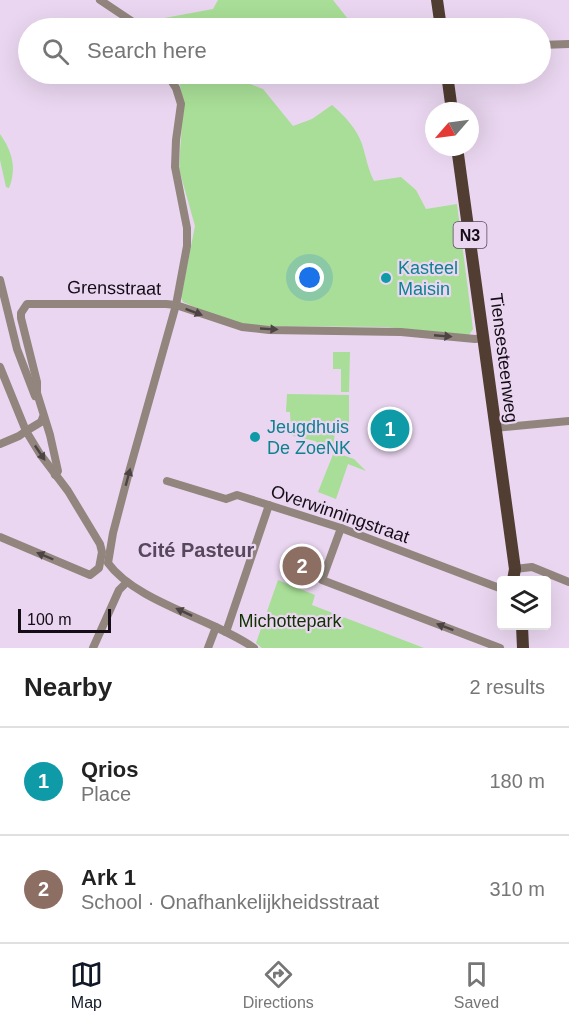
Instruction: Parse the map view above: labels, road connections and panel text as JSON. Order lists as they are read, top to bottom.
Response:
{
  "streets": {
    "main road": ["N3", "Tiensesteenweg"],
    "street": ["Grensstraat", "Overwinningstraat"]
  },
  "crossings": [
    ["Grensstraat", "Tiensesteenweg"]
  ],
  "one_way": ["Grensstraat"],
  "districts": ["Cité Pasteur"],
  "parks": ["Michottepark"],
  "places": ["Kasteel Maisin", "Jeugdhuis De ZoeNK"],
  "scale_bar": "100 m",
  "north": "bottom left",
  "page": {
    "search": "Search here",
    "pins": ["1", "2"],
    "scale": "100 m",
    "heading": ["Nearby", "2 results"],
    "list": [
      {
        "mark": "1",
        "name": "Qrios",
        "note": "Place",
        "value": "180 m"
      },
      {
        "mark": "2",
        "name": "Ark 1",
        "note": "School · Onafhankelijkheidsstraat",
        "value": "310 m"
      }
    ],
    "nav": ["Map", "Directions", "Saved"]
  }
}
